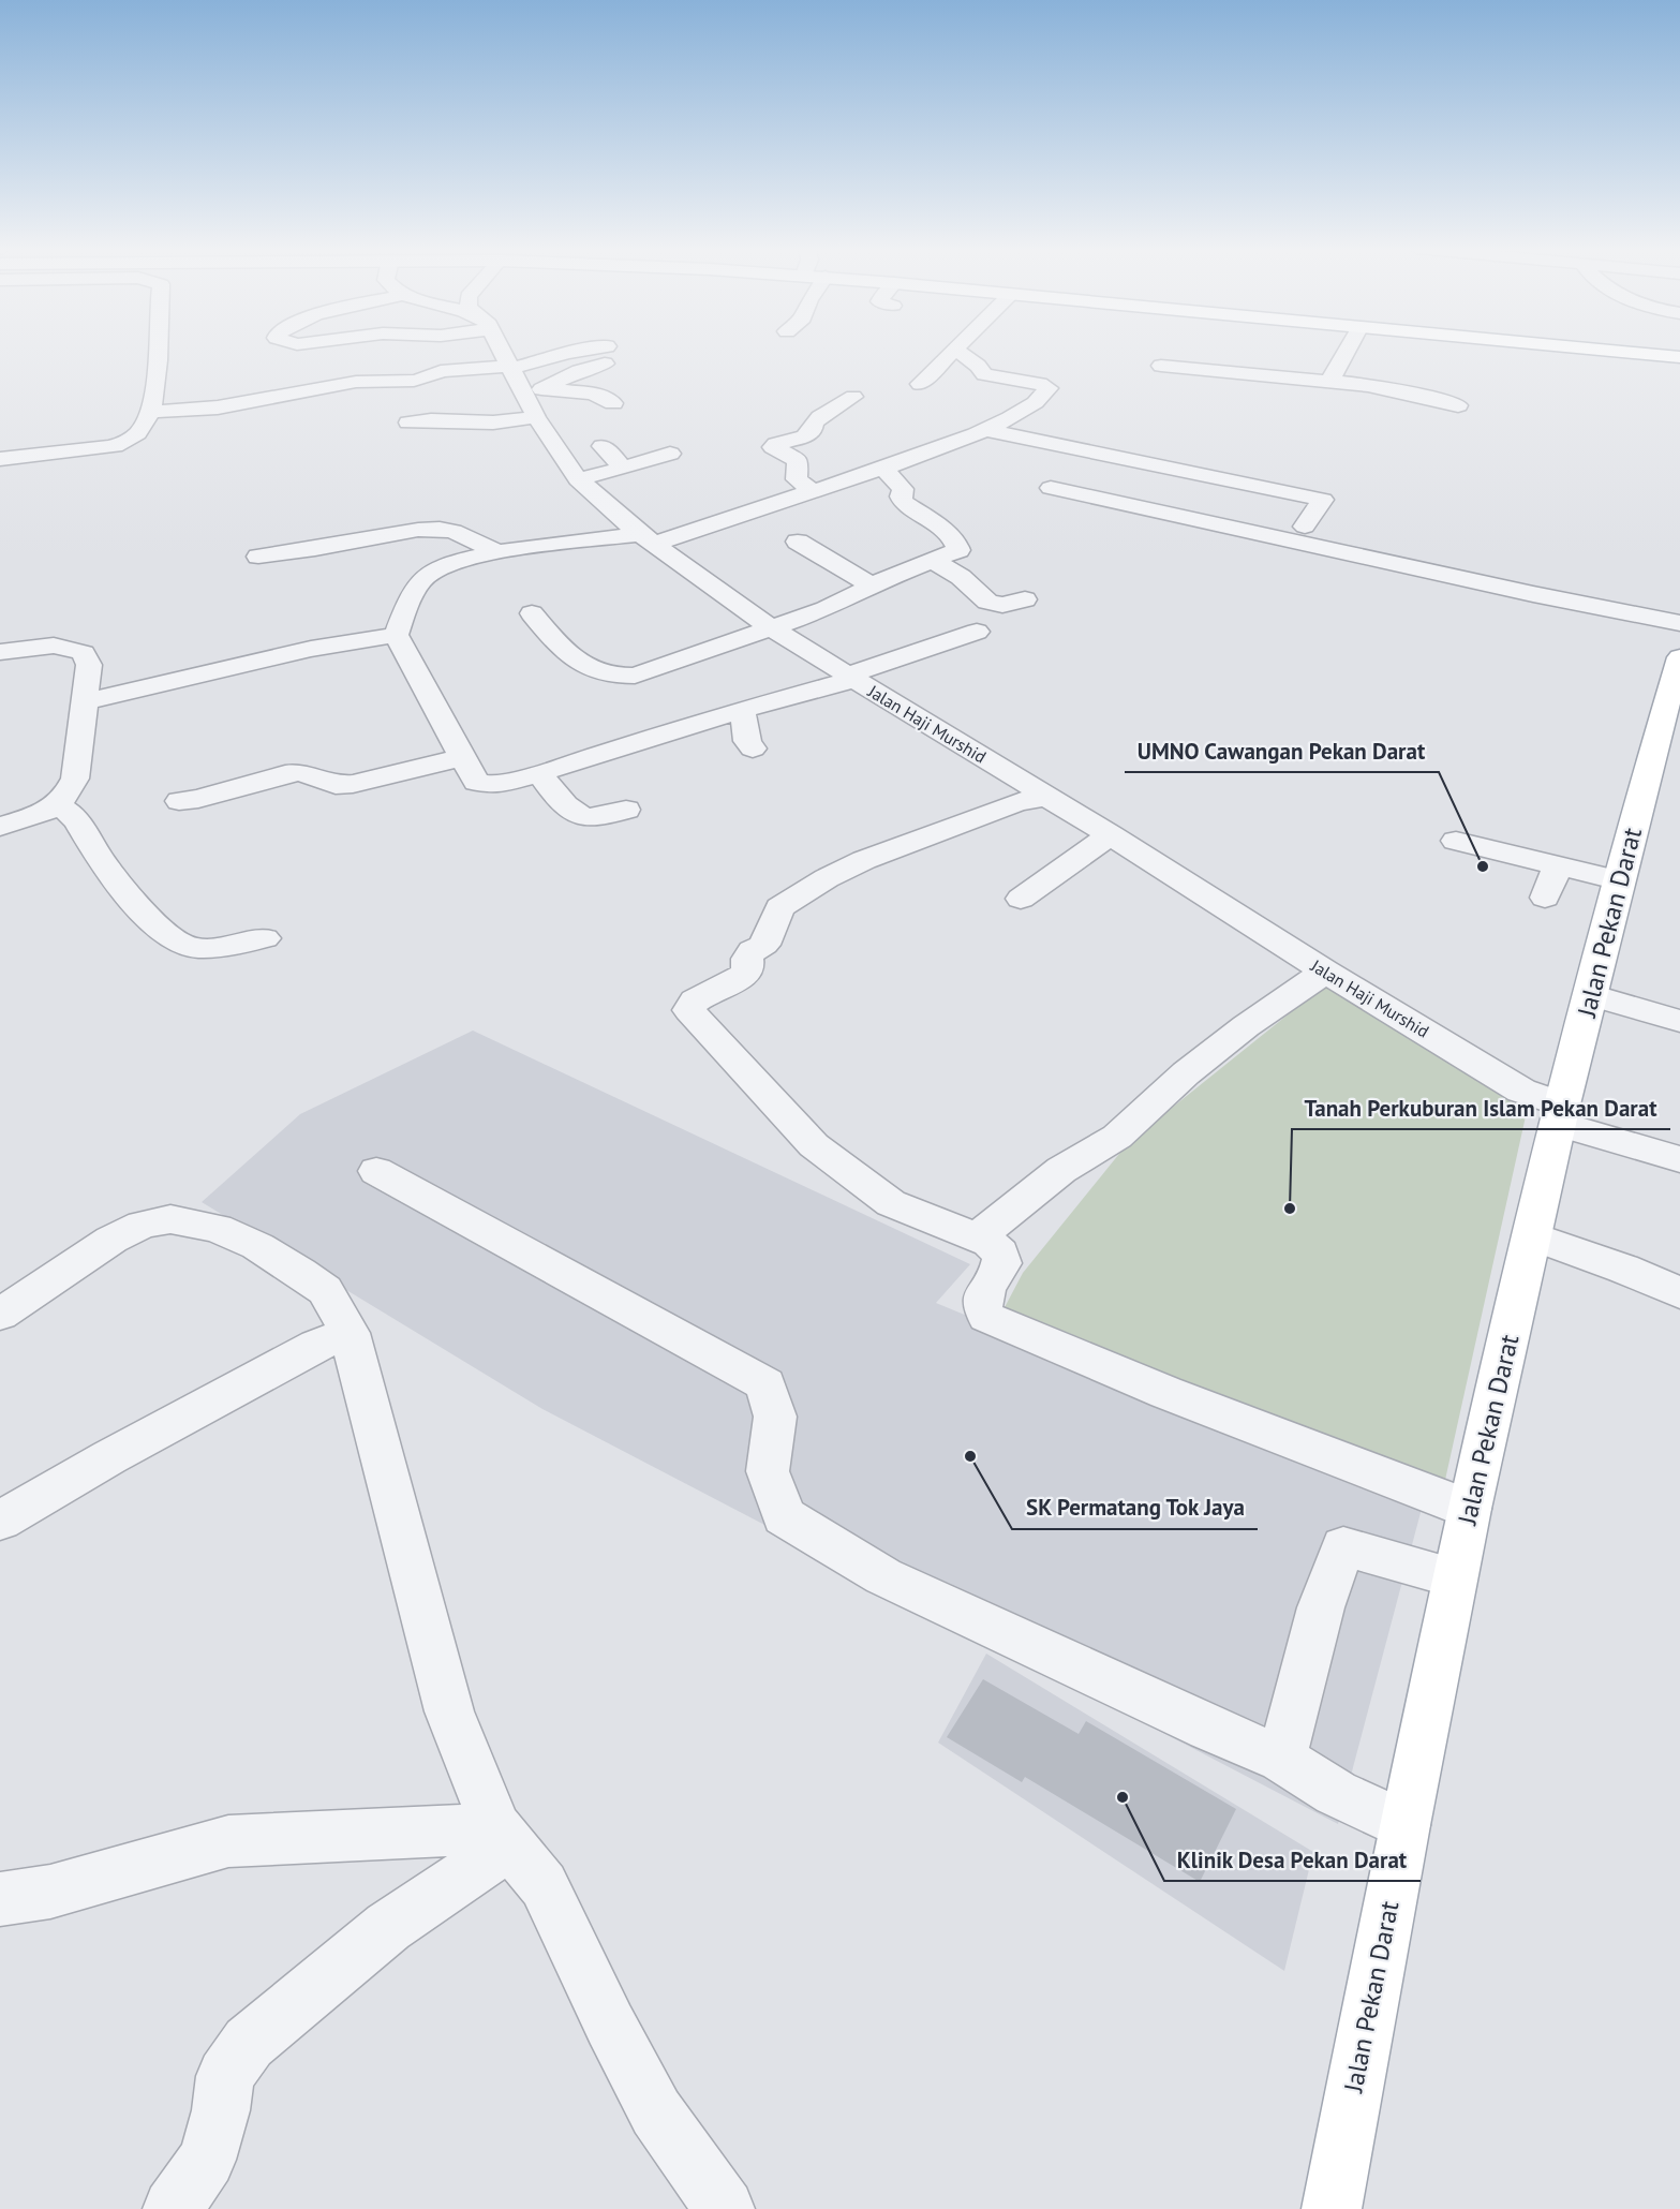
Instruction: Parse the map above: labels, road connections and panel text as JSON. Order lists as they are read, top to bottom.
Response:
{
  "streets": {
    "main road": ["Jalan Pekan Darat"],
    "street": ["Jalan Haji Murshid"]
  },
  "crossings": [
    ["Jalan Haji Murshid", "Jalan Pekan Darat"]
  ],
  "places": [
    "UMNO Cawangan Pekan Darat",
    "Tanah Perkuburan Islam Pekan Darat",
    "SK Permatang Tok Jaya",
    "Klinik Desa Pekan Darat"
  ]
}
